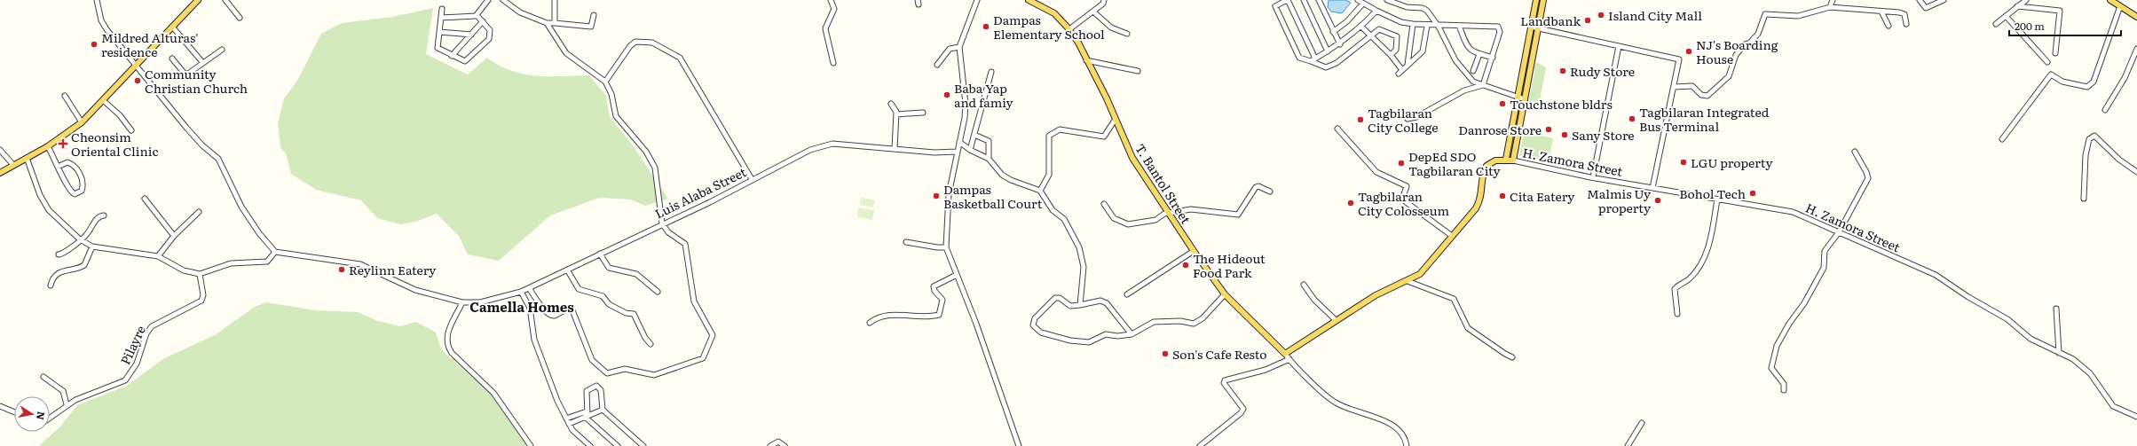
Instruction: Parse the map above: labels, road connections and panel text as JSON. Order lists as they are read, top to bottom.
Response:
{
  "streets": {
    "main road": ["H. Zamora Street", "T. Bantol Street"],
    "street": ["Luis Alaba Street", "Pilayre"]
  },
  "crossings": [
    ["H. Zamora Street", "T. Bantol Street"]
  ],
  "districts": ["Camella Homes"],
  "places": {
    "other": [
      "Island City Mall",
      "Landbank",
      "Dampas Elementary School",
      "Mildred Alturas' residence",
      "NJ's Boarding House",
      "Rudy Store",
      "Community Christian Church",
      "Baba Yap and famiy",
      "Touchstone bldrs",
      "Tagbilaran Integrated Bus Terminal",
      "Tagbilaran City College",
      "Danrose Store",
      "Sany Store",
      "LGU property",
      "DepEd SDO Tagbilaran City",
      "Bohol Tech",
      "Dampas Basketball Court",
      "Cita Eatery",
      "Malmis Uy property",
      "Tagbilaran City Colosseum",
      "The Hideout Food Park",
      "Reylinn Eatery",
      "Son's Cafe Resto"
    ],
    "health": ["Cheonsim Oriental Clinic"]
  },
  "scale_bar": "200 m",
  "north": "right"
}
